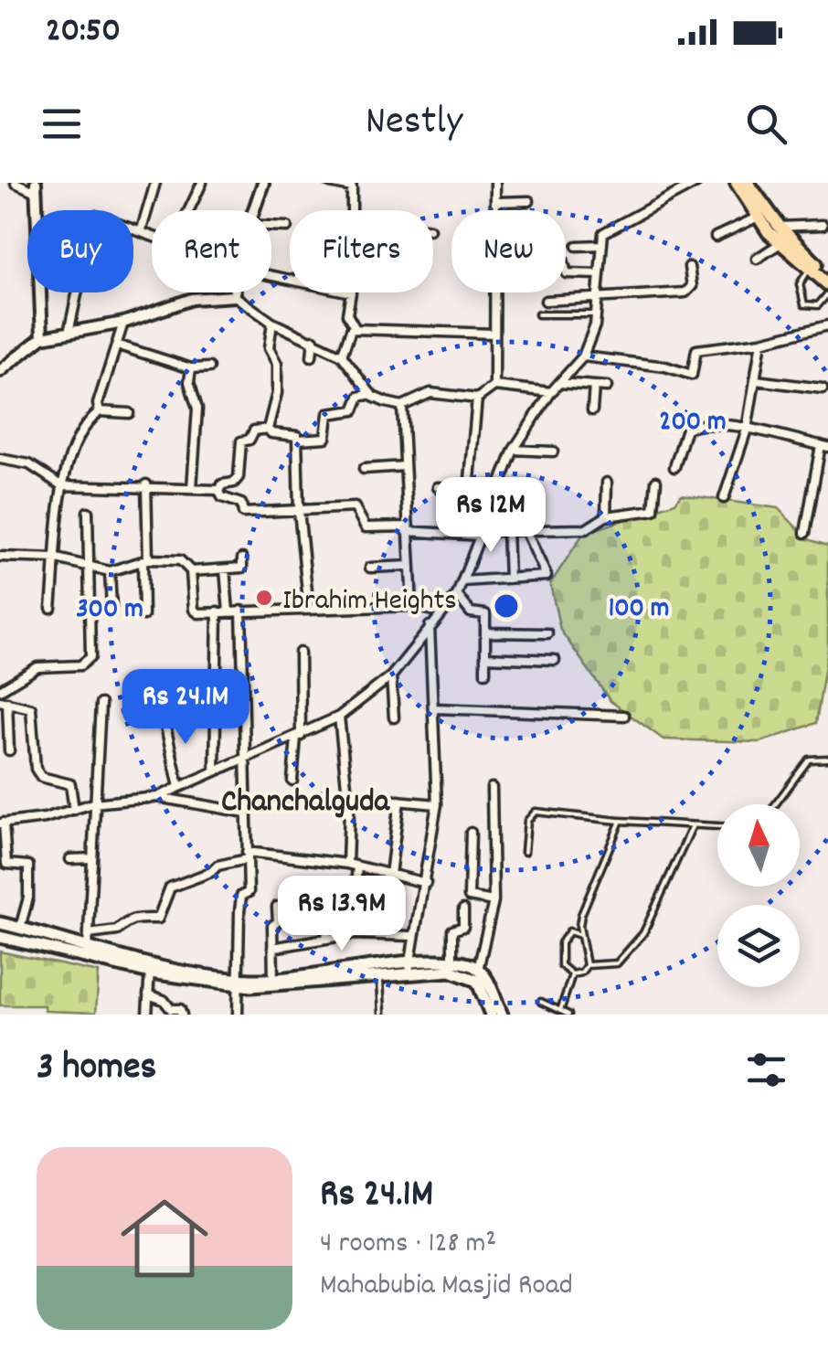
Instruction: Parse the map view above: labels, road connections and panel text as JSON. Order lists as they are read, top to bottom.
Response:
{
  "districts": ["Chanchalguda"],
  "places": ["Ibrahim Heights"],
  "north": "top",
  "page": {
    "status": "20:50",
    "header": "Nestly",
    "chip": [
      "Buy",
      "Rent",
      "Filters",
      "New"
    ],
    "price": ["Rs 12M", "Rs 24.1M", "Rs 13.9M"],
    "heading": "3 homes",
    "list": [
      {
        "name": "Rs 24.1M",
        "note": "4 rooms · 128 m² · Mahabubia Masjid Road"
      }
    ]
  },
  "rings": ["200 m", "100 m", "300 m"]
}
